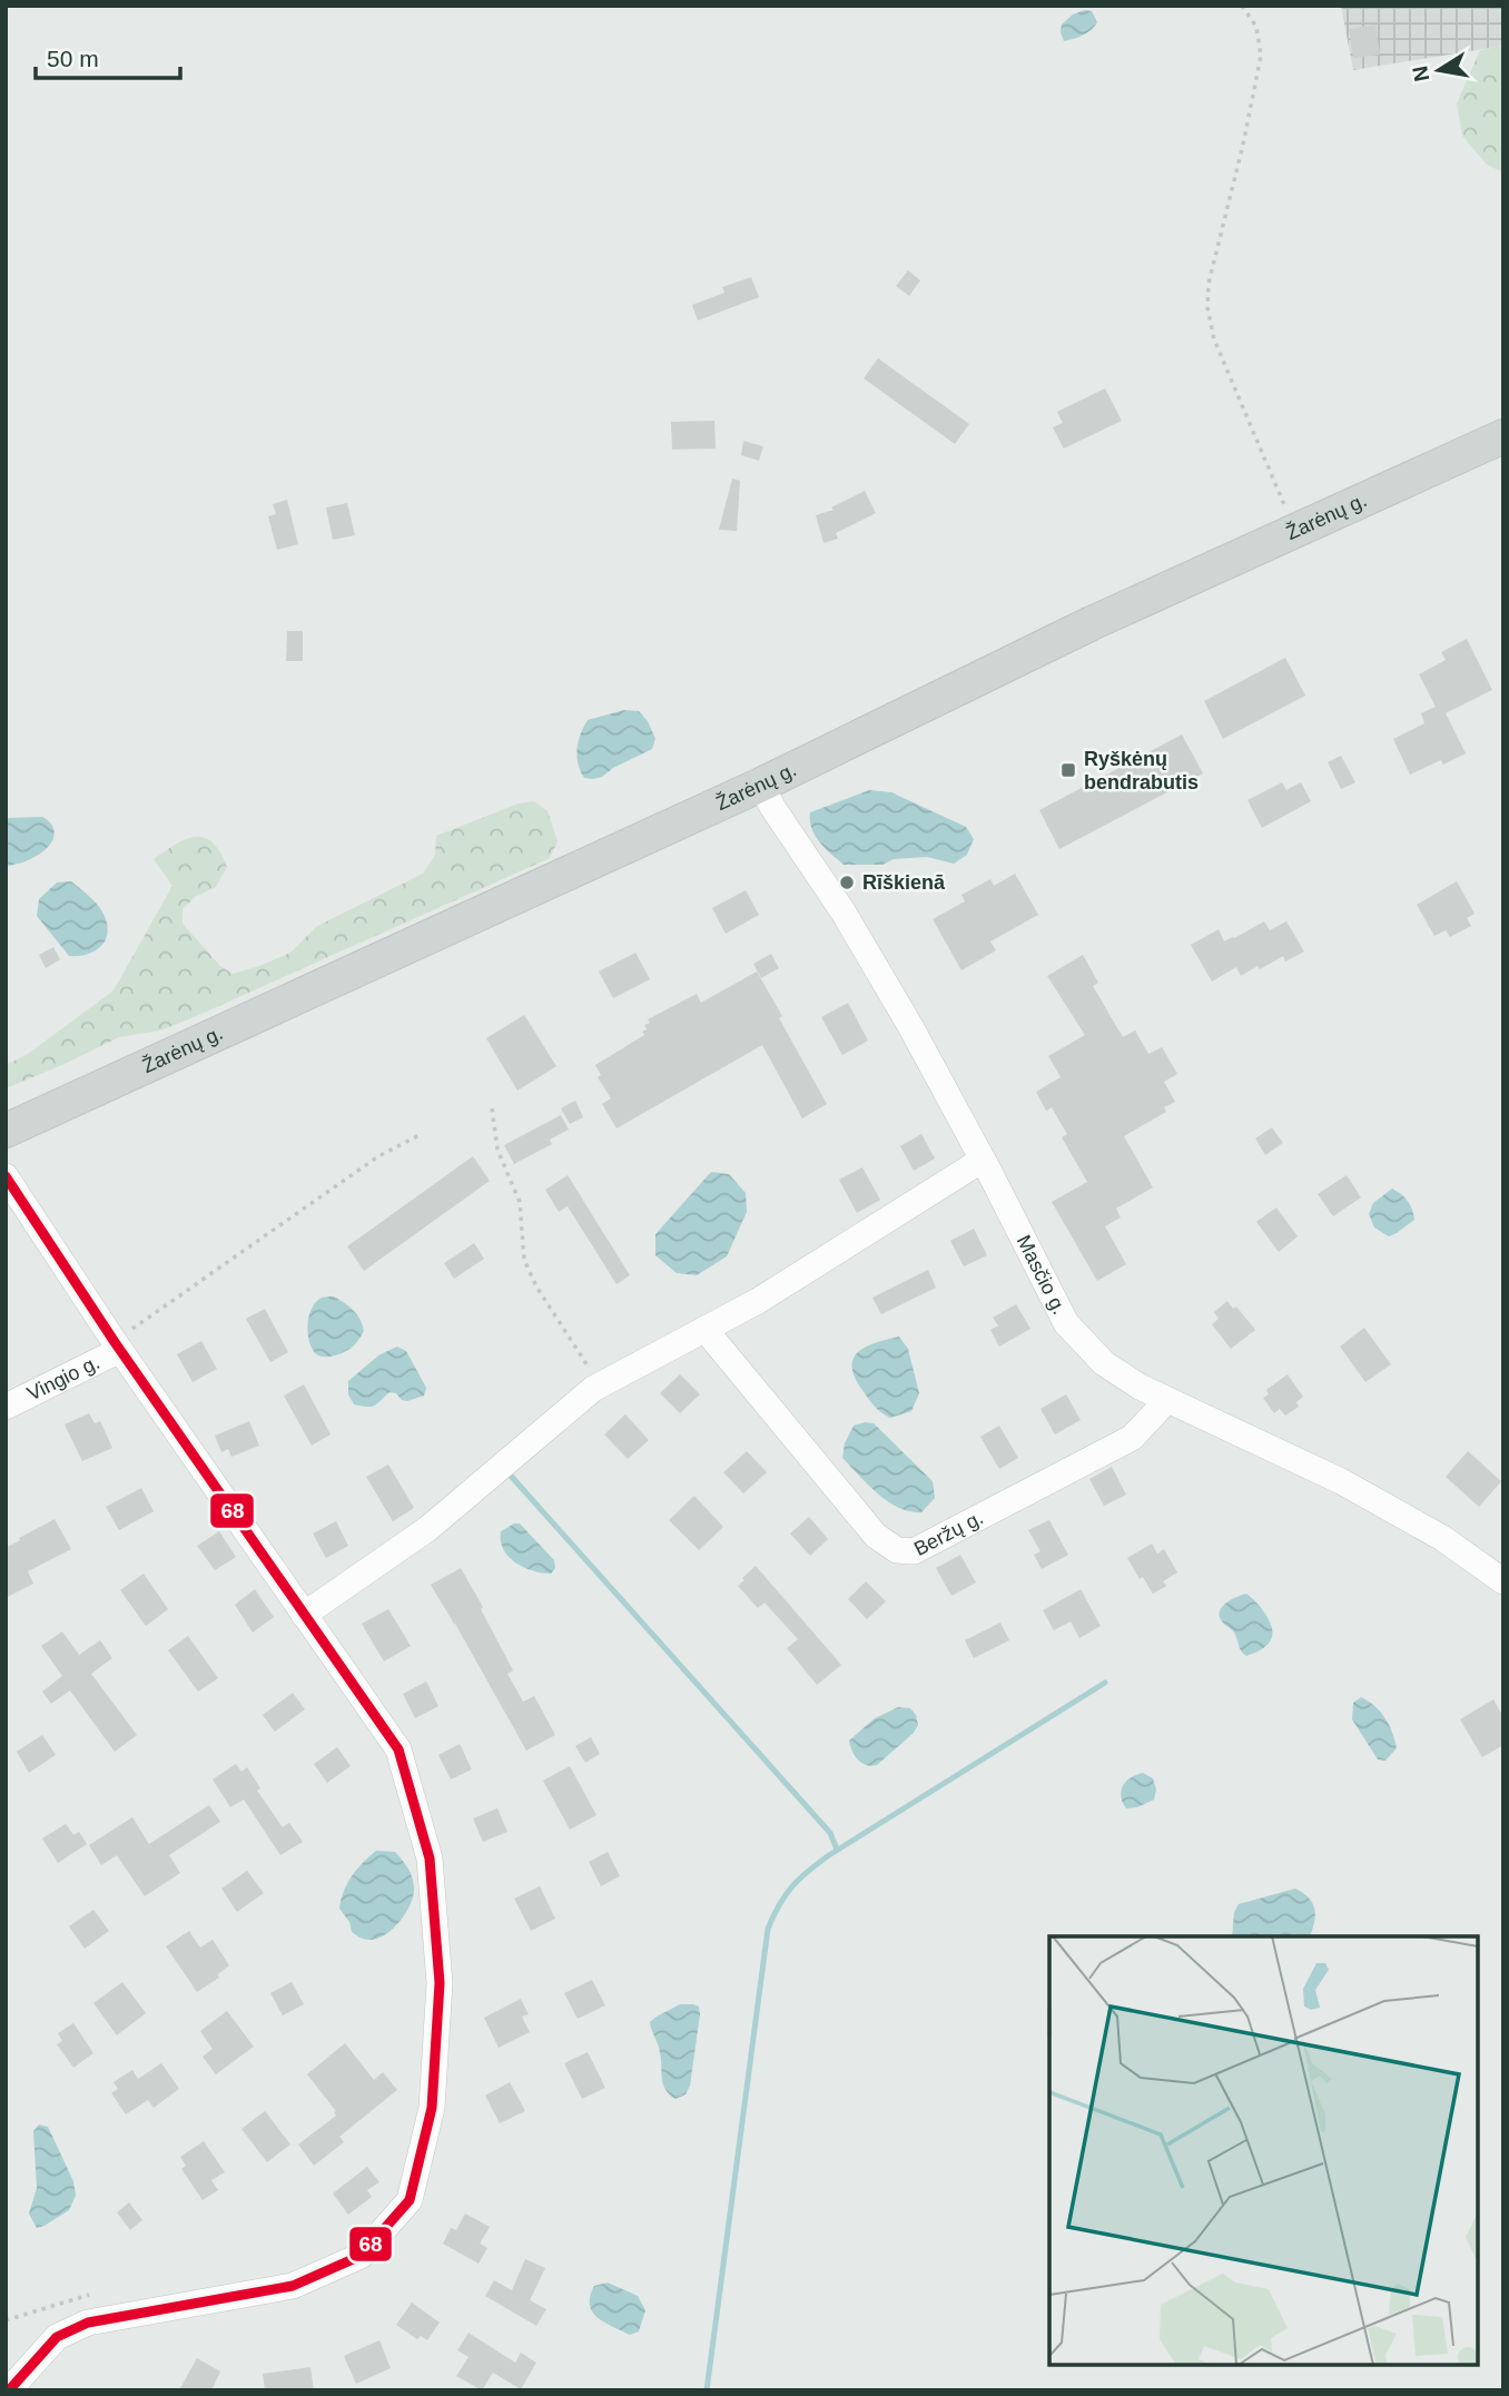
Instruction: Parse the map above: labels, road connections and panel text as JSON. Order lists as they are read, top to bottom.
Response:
{
  "streets": {
    "main road": ["Žarėnų g."],
    "street": ["Masčio g.", "Vingio g.", "Beržų g."]
  },
  "crossings": [
    ["Žarėnų g.", "Masčio g."],
    ["Masčio g.", "Beržų g."]
  ],
  "places": {
    "transit": ["Ryškėnų bendrabutis"],
    "other": ["Rīškienā"]
  },
  "lines": ["transit line 68"],
  "scale_bar": "50 m",
  "north": "left"
}
